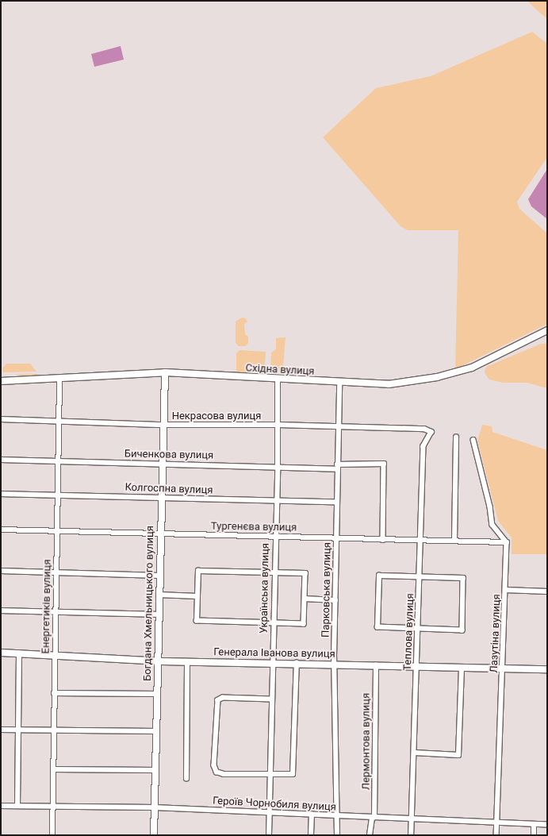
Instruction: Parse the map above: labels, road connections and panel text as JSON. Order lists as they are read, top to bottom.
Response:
{
  "streets": {
    "street": [
      "Східна вулиця",
      "Некрасова вулиця",
      "Биченкова вулиця",
      "Колгоспна вулиця",
      "Тургенєва вулиця",
      "Українська вулиця",
      "Парковська вулиця",
      "Богдана Хмельницького вулиця",
      "Енергетиків вулиця",
      "Теплова вулиця",
      "Лазутіна вулиця",
      "Генерала Іванова вулиця",
      "Лермонтова вулиця",
      "Героїв Чорнобиля вулиця"
    ]
  },
  "crossings": [
    ["Східна вулиця", "Українська вулиця"],
    ["Східна вулиця", "Парковська вулиця"],
    ["Східна вулиця", "Богдана Хмельницького вулиця"],
    ["Східна вулиця", "Енергетиків вулиця"],
    ["Некрасова вулиця", "Українська вулиця"],
    ["Некрасова вулиця", "Парковська вулиця"],
    ["Некрасова вулиця", "Богдана Хмельницького вулиця"],
    ["Некрасова вулиця", "Енергетиків вулиця"],
    ["Некрасова вулиця", "Теплова вулиця"],
    ["Биченкова вулиця", "Тургенєва вулиця"],
    ["Биченкова вулиця", "Українська вулиця"],
    ["Биченкова вулиця", "Парковська вулиця"],
    ["Биченкова вулиця", "Богдана Хмельницького вулиця"],
    ["Биченкова вулиця", "Енергетиків вулиця"],
    ["Колгоспна вулиця", "Українська вулиця"],
    ["Колгоспна вулиця", "Парковська вулиця"],
    ["Колгоспна вулиця", "Богдана Хмельницького вулиця"],
    ["Колгоспна вулиця", "Енергетиків вулиця"],
    ["Тургенєва вулиця", "Українська вулиця"],
    ["Тургенєва вулиця", "Парковська вулиця"],
    ["Тургенєва вулиця", "Богдана Хмельницького вулиця"],
    ["Тургенєва вулиця", "Енергетиків вулиця"],
    ["Тургенєва вулиця", "Теплова вулиця"],
    ["Тургенєва вулиця", "Лазутіна вулиця"],
    ["Українська вулиця", "Генерала Іванова вулиця"],
    ["Українська вулиця", "Героїв Чорнобиля вулиця"],
    ["Парковська вулиця", "Генерала Іванова вулиця"],
    ["Парковська вулиця", "Героїв Чорнобиля вулиця"],
    ["Богдана Хмельницького вулиця", "Генерала Іванова вулиця"],
    ["Богдана Хмельницького вулиця", "Героїв Чорнобиля вулиця"],
    ["Енергетиків вулиця", "Генерала Іванова вулиця"],
    ["Енергетиків вулиця", "Героїв Чорнобиля вулиця"],
    ["Теплова вулиця", "Генерала Іванова вулиця"],
    ["Теплова вулиця", "Героїв Чорнобиля вулиця"],
    ["Лазутіна вулиця", "Генерала Іванова вулиця"],
    ["Лазутіна вулиця", "Героїв Чорнобиля вулиця"],
    ["Генерала Іванова вулиця", "Лермонтова вулиця"],
    ["Лермонтова вулиця", "Героїв Чорнобиля вулиця"]
  ]
}
